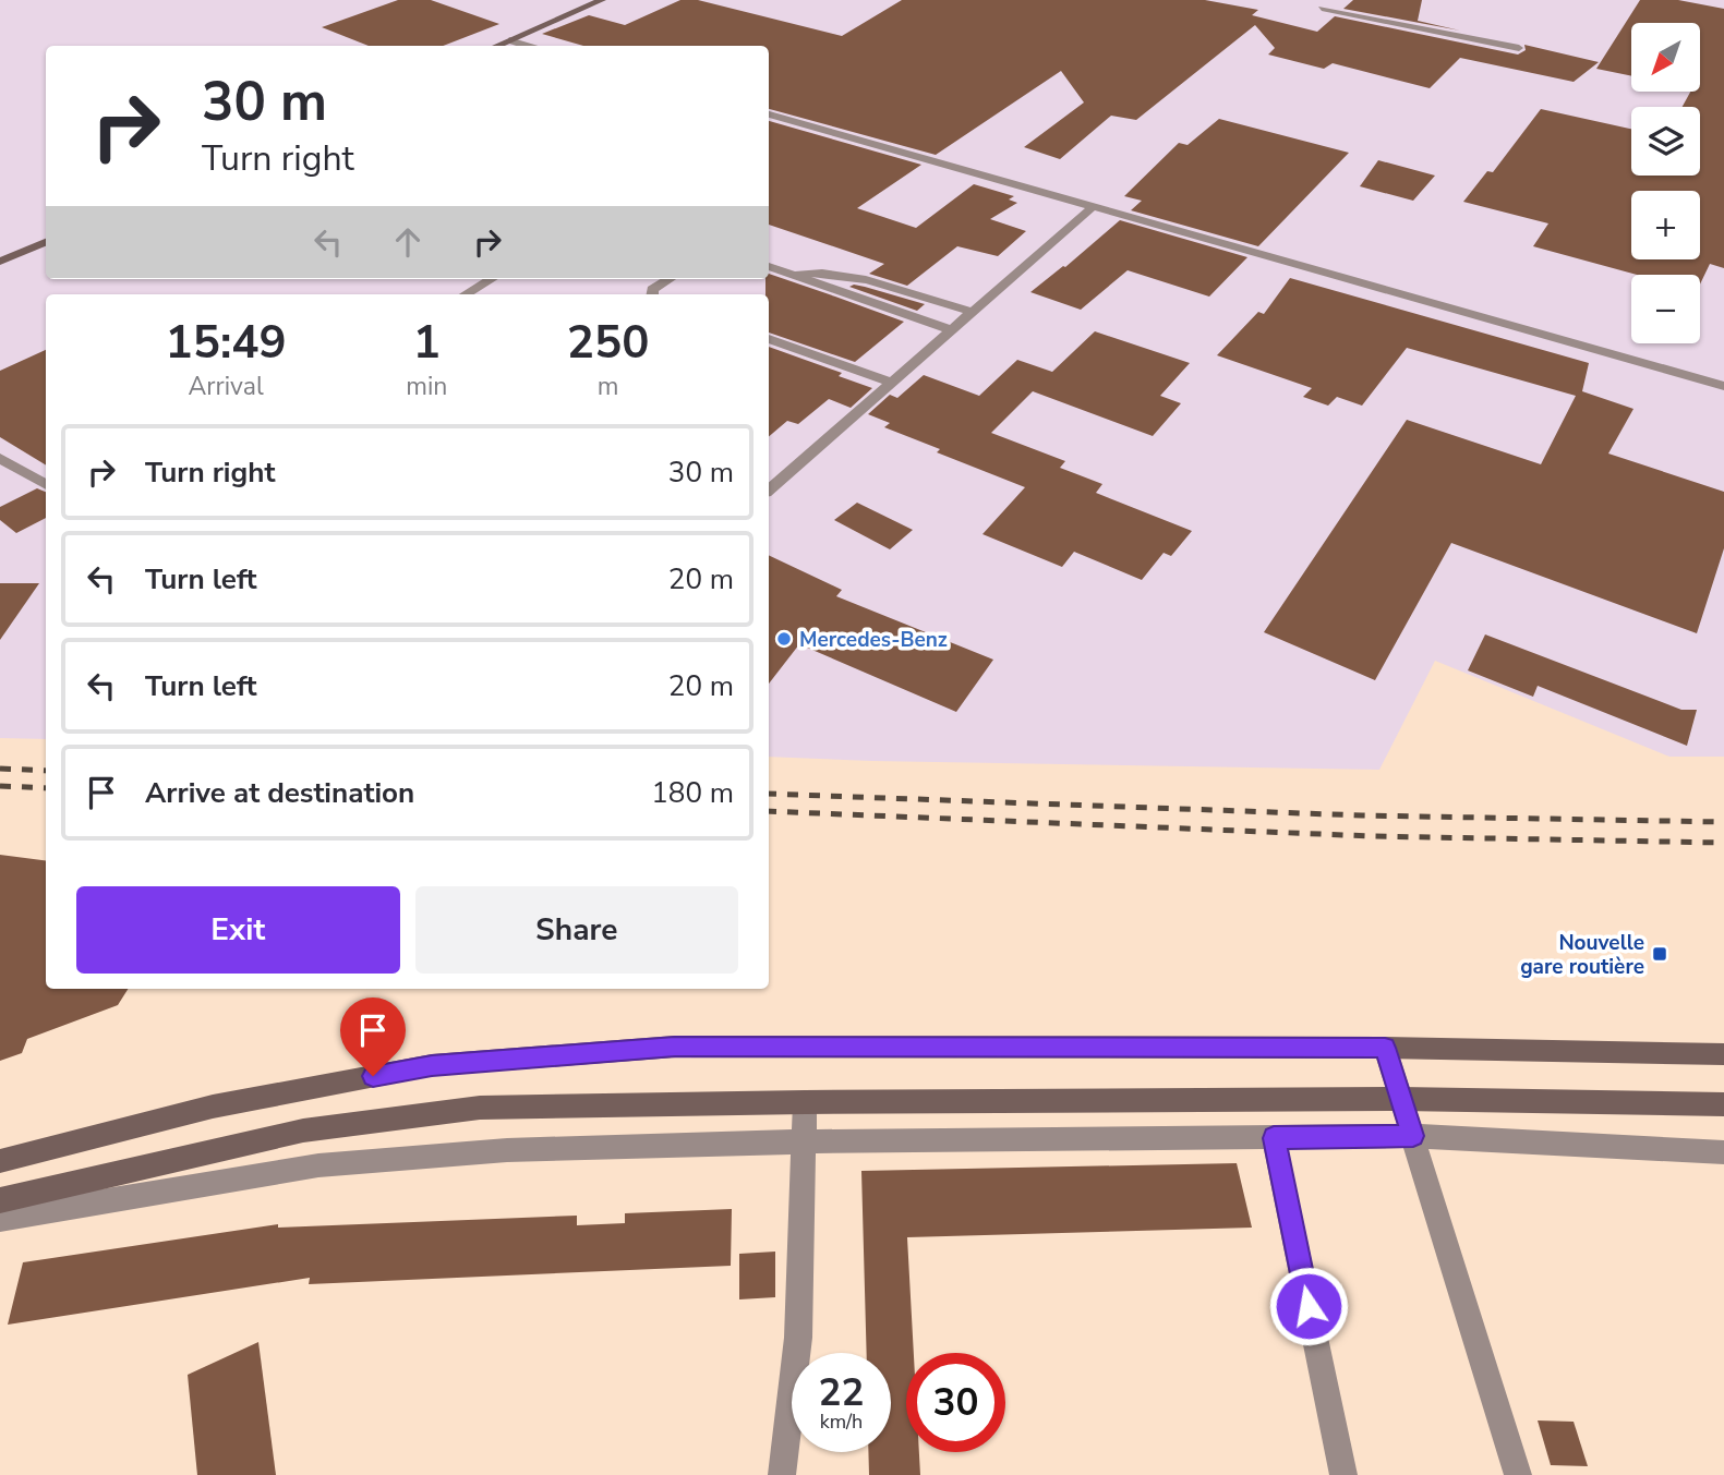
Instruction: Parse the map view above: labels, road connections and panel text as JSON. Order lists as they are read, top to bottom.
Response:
{
  "places": {
    "other": ["Mercedes-Benz"],
    "transit": ["Nouvelle gare routière"]
  },
  "north": "bottom left",
  "page": {
    "map_buttons": ["+", "−"],
    "turn": ["30 m", "Turn right"],
    "eta": [
      "15:49",
      "Arrival",
      "1",
      "min",
      "250",
      "m"
    ],
    "list": [
      {
        "name": "Turn right",
        "value": "30 m"
      },
      {
        "name": "Turn left",
        "value": "20 m"
      },
      {
        "name": "Turn left",
        "value": "20 m"
      },
      {
        "name": "Arrive at destination",
        "value": "180 m"
      }
    ],
    "buttons": ["Exit", "Share"],
    "speed": "22 km/h",
    "limit": "30"
  }
}
